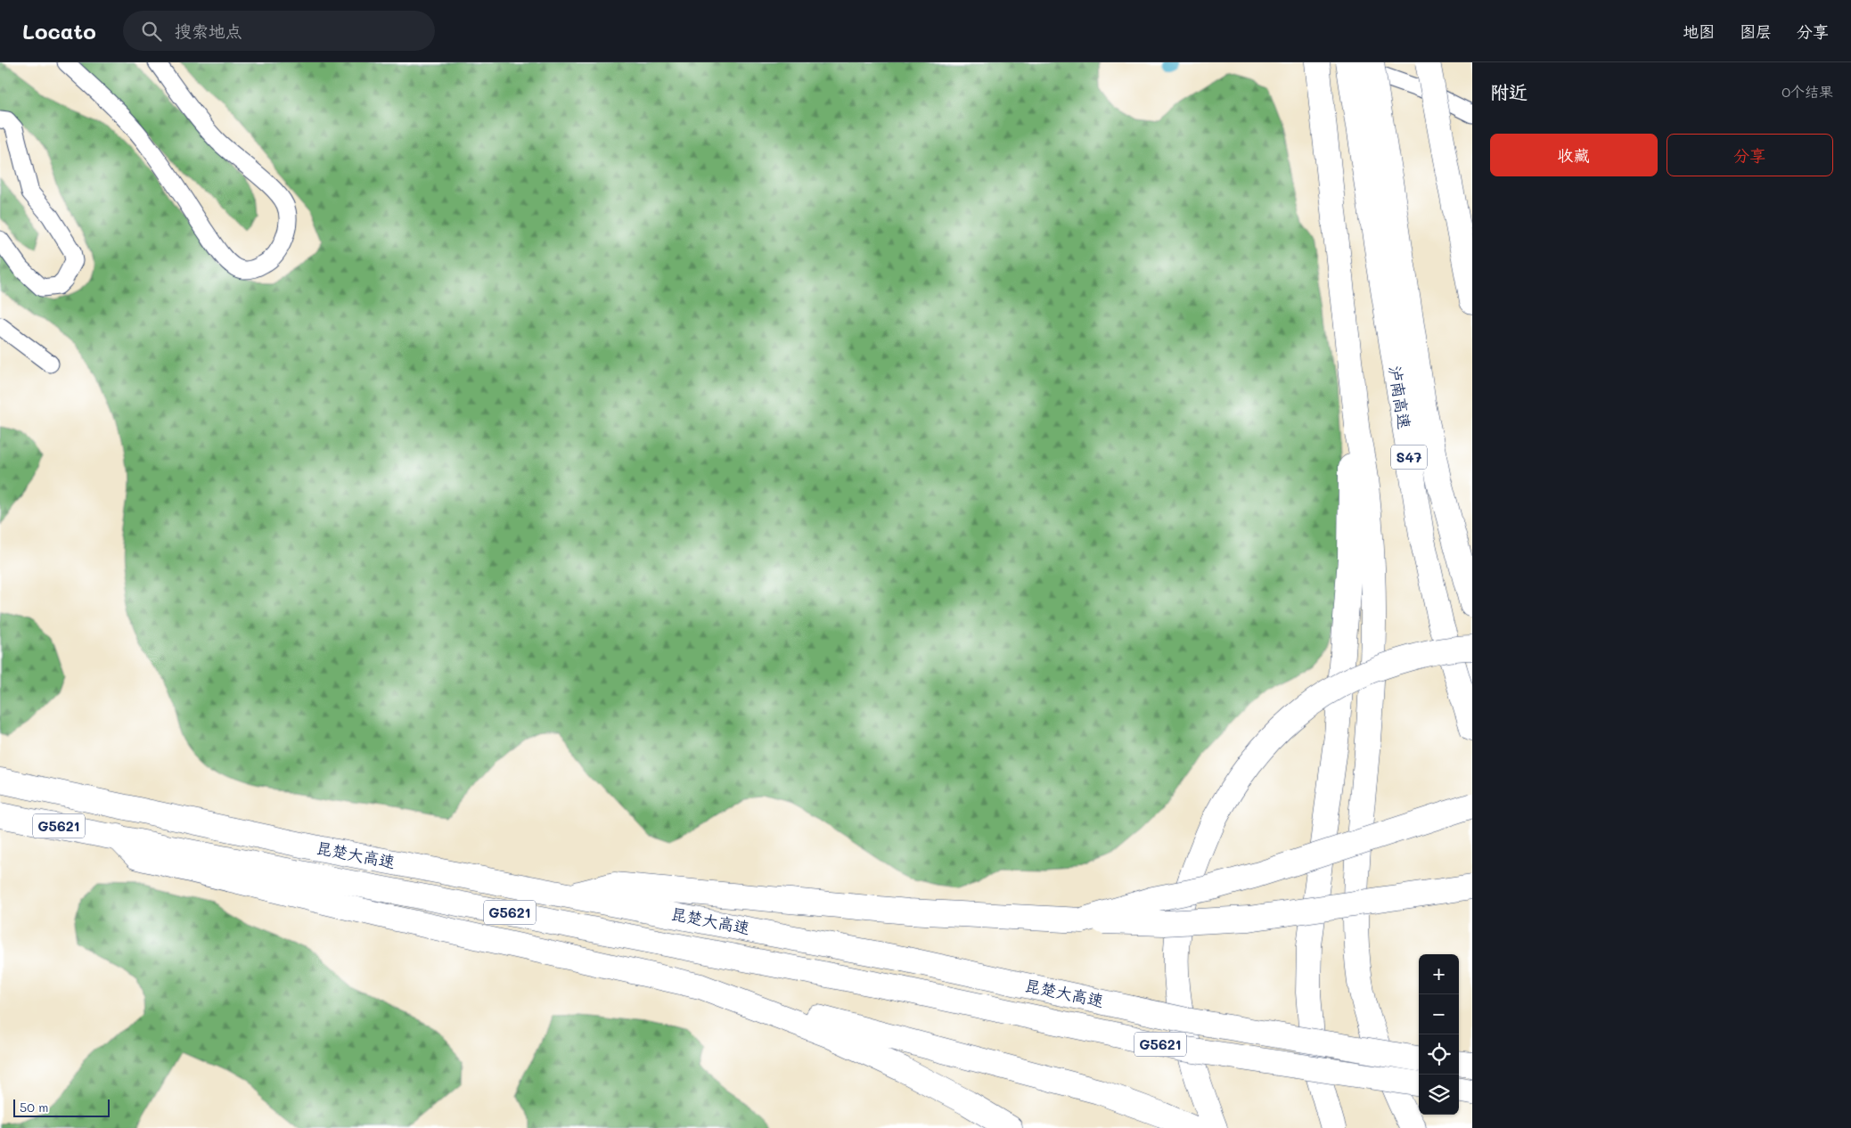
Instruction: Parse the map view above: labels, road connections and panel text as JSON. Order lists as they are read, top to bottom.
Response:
{
  "streets": {
    "highway": [
      "泸南高速",
      "S47",
      "G5621",
      "昆楚大高速"
    ]
  },
  "scale_bar": "50 m",
  "page": {
    "header": "Locato",
    "search": "搜索地点",
    "nav": ["地图", "图层", "分享"],
    "heading": ["附近", "0个结果"],
    "buttons": ["收藏", "分享"],
    "map_buttons": ["+", "−"],
    "scale": "50 m"
  }
}
